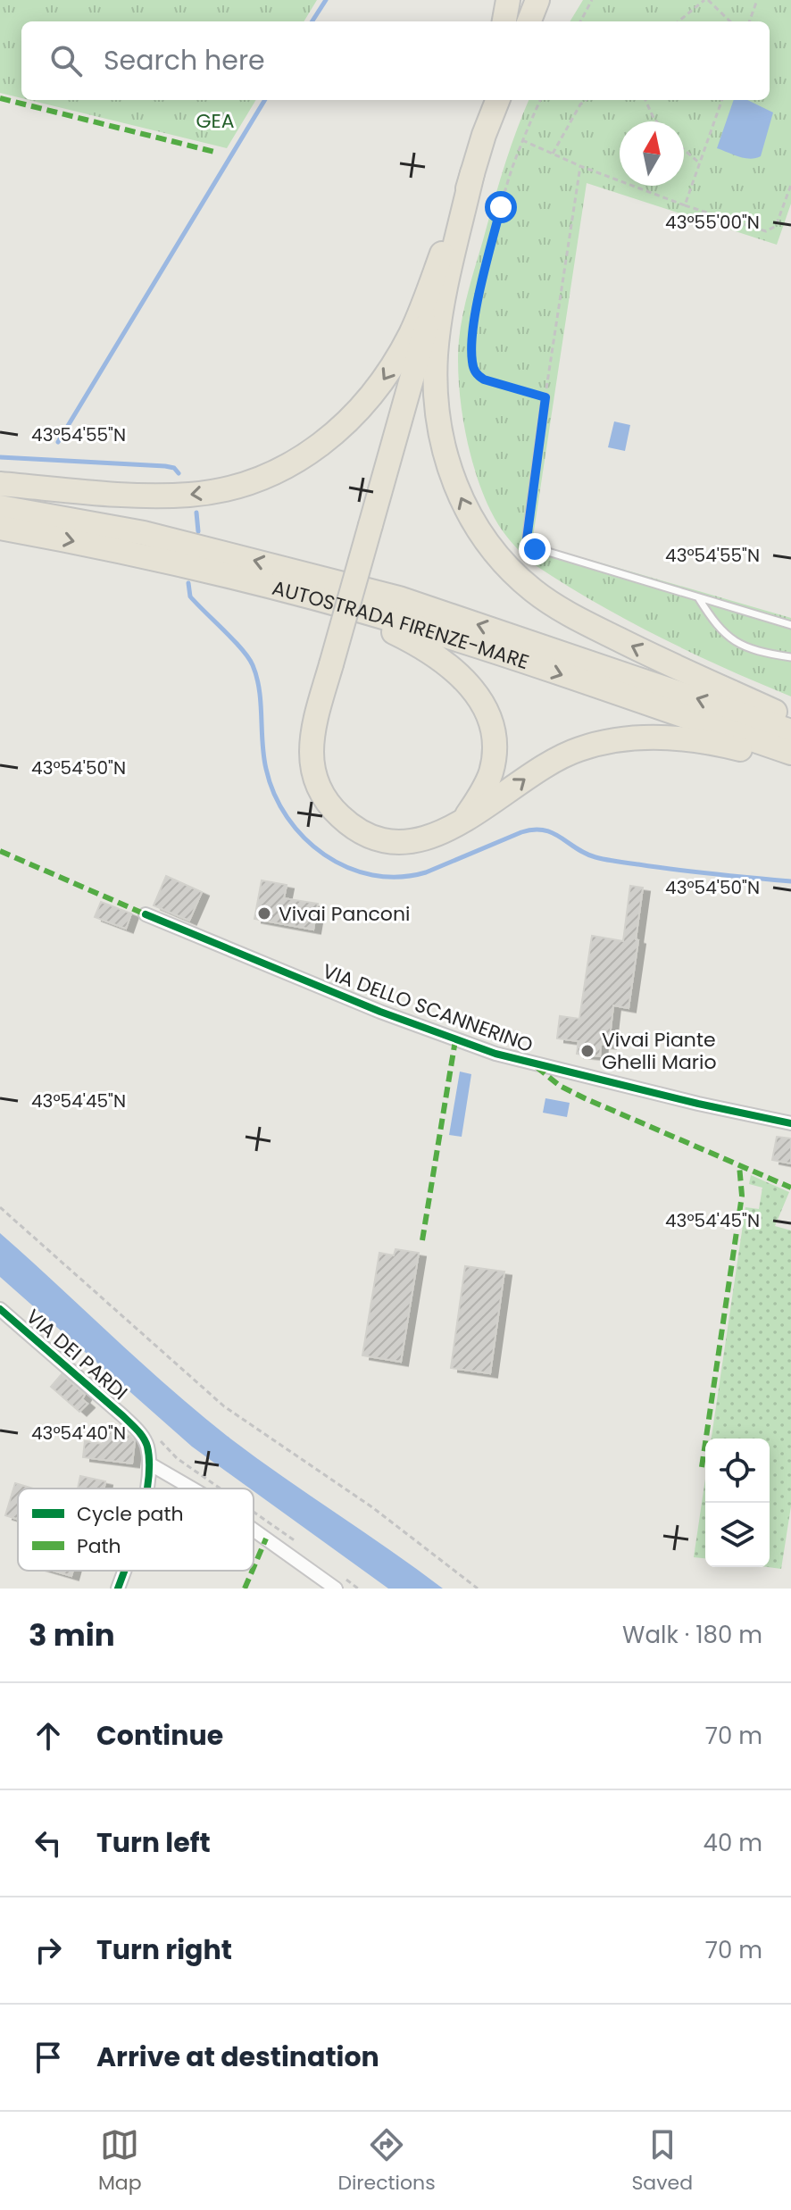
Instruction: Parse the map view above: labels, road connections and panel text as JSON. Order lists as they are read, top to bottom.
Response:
{
  "streets": {
    "highway": ["AUTOSTRADA FIRENZE-MARE"],
    "street": ["VIA DELLO SCANNERINO", "VIA DEI PARDI"]
  },
  "parks": ["GEA"],
  "places": ["Vivai Panconi", "Vivai Piante Ghelli Mario"],
  "legend": ["Cycle path", "Path"],
  "north": "top",
  "page": {
    "search": "Search here",
    "heading": ["3 min", "Walk · 180 m"],
    "list": [
      ["Continue", "70 m"],
      ["Turn left", "40 m"],
      ["Turn right", "70 m"],
      "Arrive at destination"
    ],
    "nav": ["Map", "Directions", "Saved"]
  },
  "coordinates": [
    "43°55'00\"N",
    "43°54'55\"N",
    "43°54'50\"N",
    "43°54'45\"N",
    "43°54'40\"N"
  ]
}
